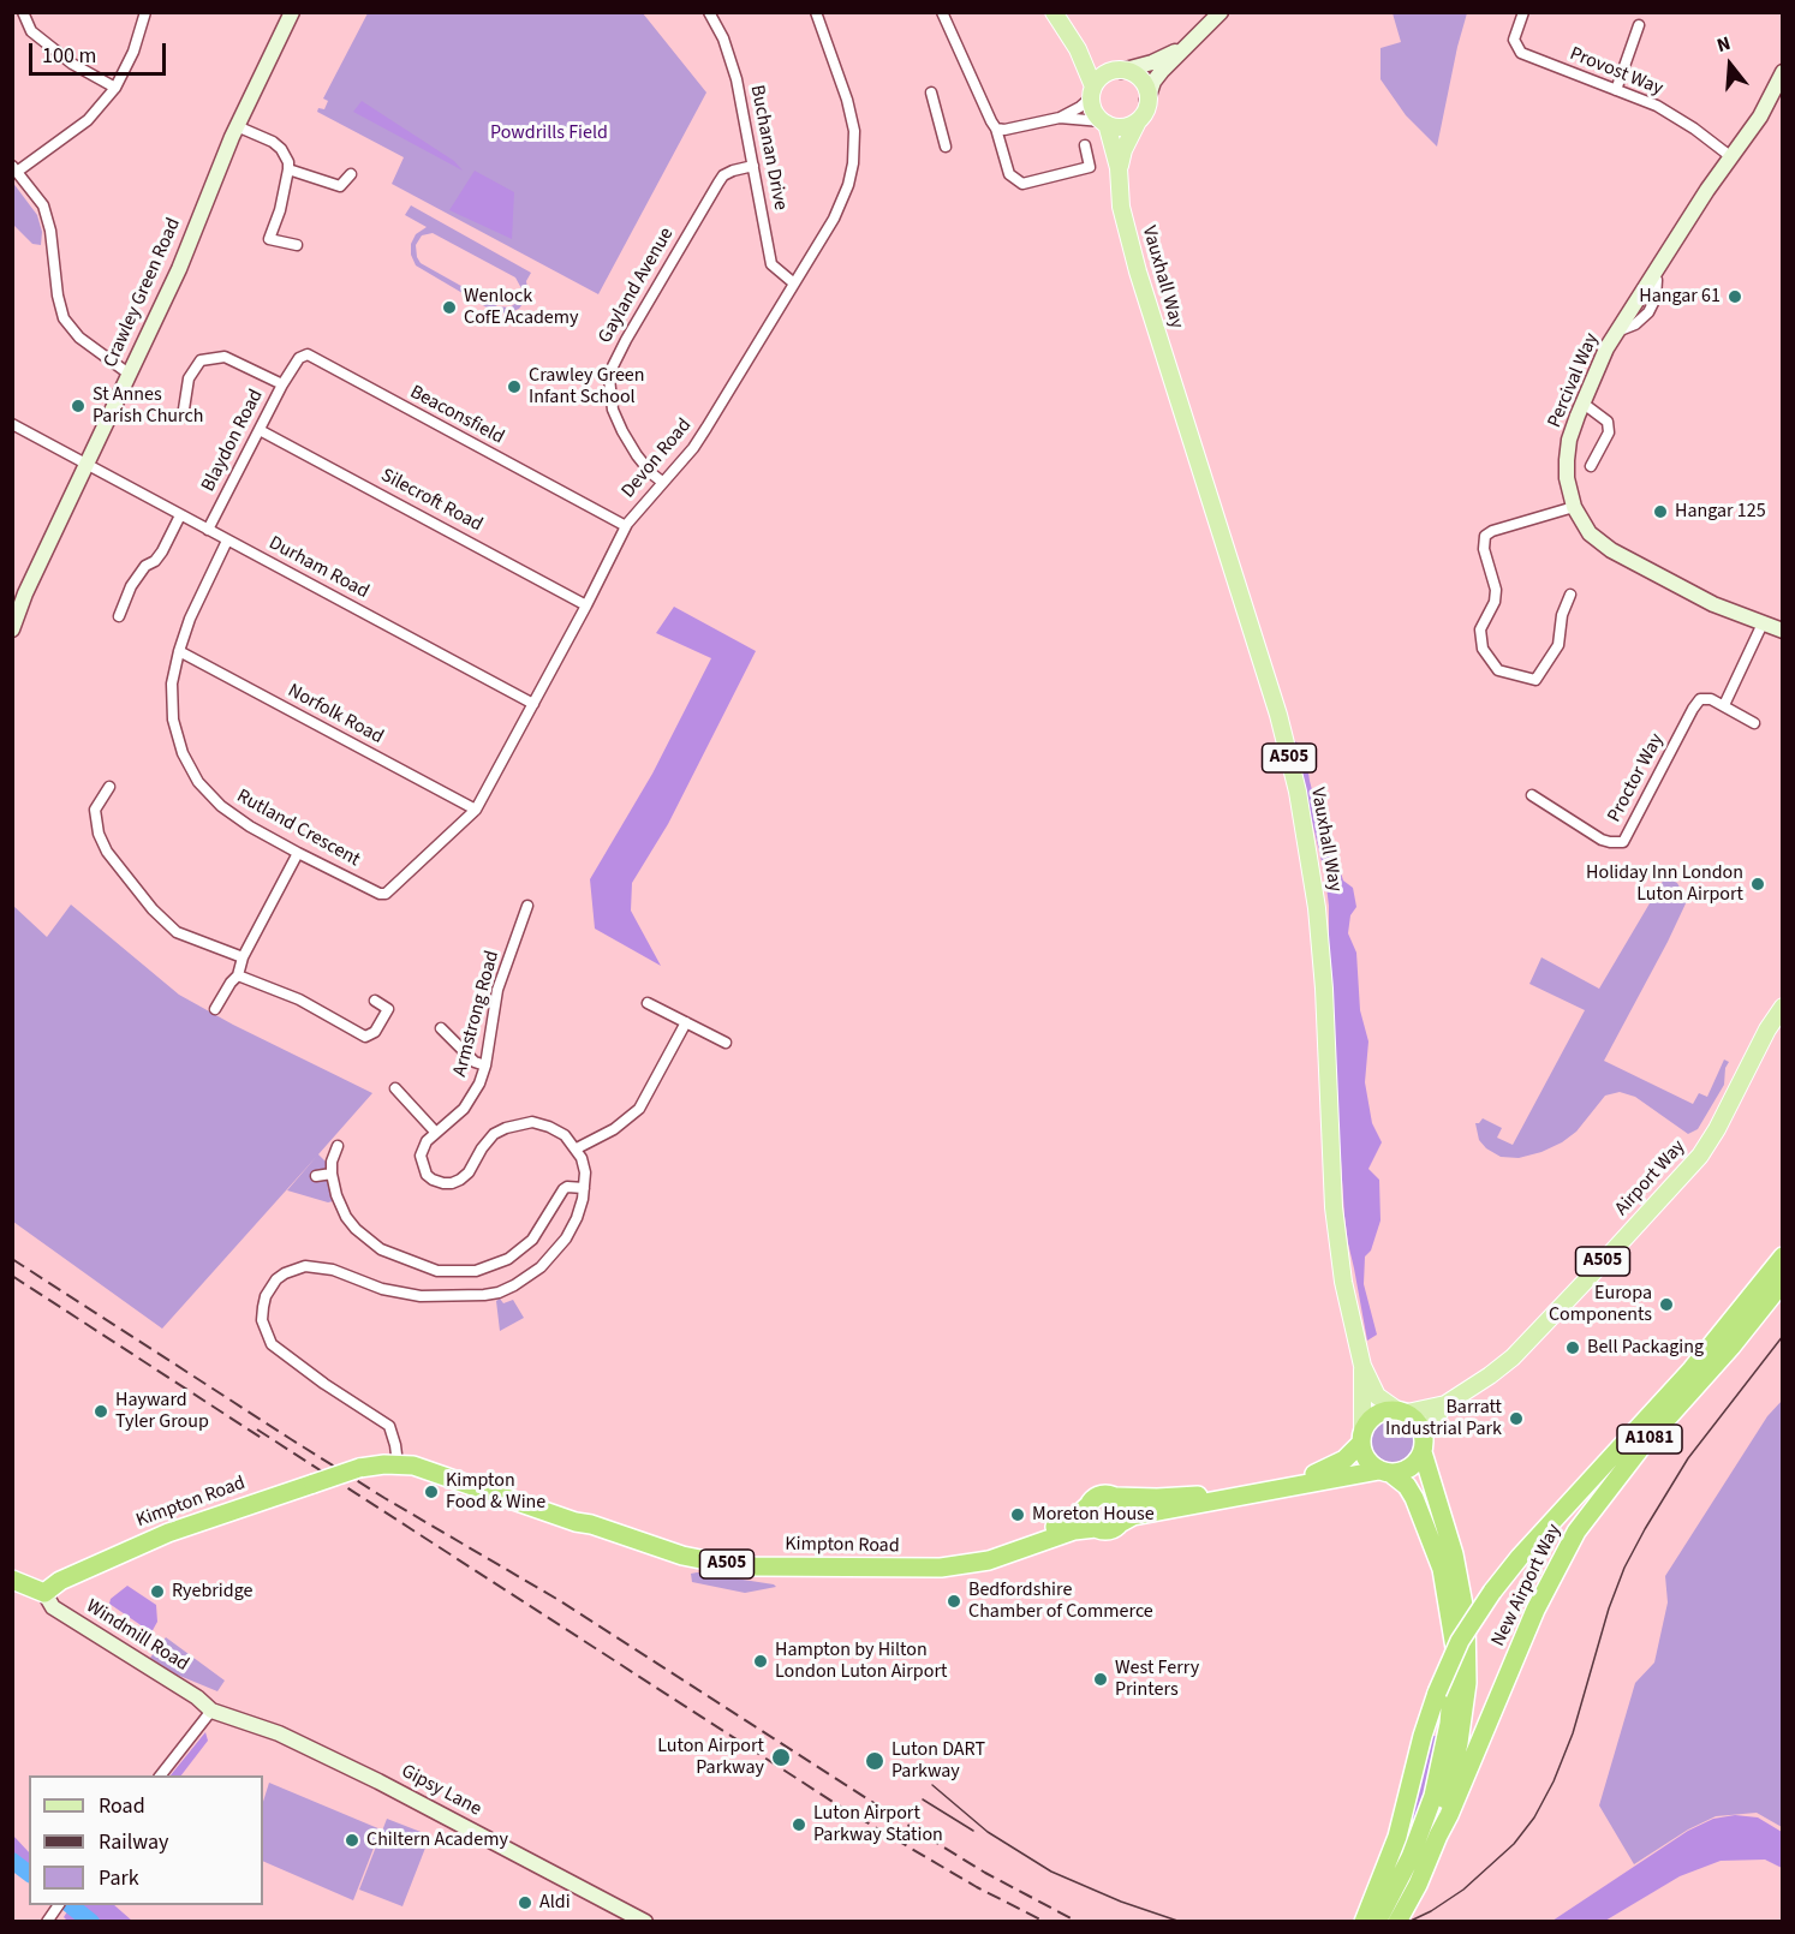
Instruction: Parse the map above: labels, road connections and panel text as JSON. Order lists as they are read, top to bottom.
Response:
{
  "streets": {
    "highway": [
      "A505",
      "A1081",
      "Kimpton Road",
      "New Airport Way"
    ],
    "main road": ["Vauxhall Way", "Airport Way"],
    "street": [
      "Provost Way",
      "Buchanan Drive",
      "Gayland Avenue",
      "Crawley Green Road",
      "Percival Way",
      "Beaconsfield",
      "Blaydon Road",
      "Devon Road",
      "Silecroft Road",
      "Durham Road",
      "Norfolk Road",
      "Proctor Way",
      "Rutland Crescent",
      "Armstrong Road",
      "Windmill Road",
      "Gipsy Lane"
    ]
  },
  "crossings": [
    ["Provost Way", "Percival Way"],
    ["Buchanan Drive", "Gayland Avenue"],
    ["Buchanan Drive", "Devon Road"],
    ["Vauxhall Way", "Airport Way"],
    ["Vauxhall Way", "New Airport Way"],
    ["Gayland Avenue", "Devon Road"],
    ["Crawley Green Road", "Durham Road"],
    ["Beaconsfield", "Blaydon Road"],
    ["Beaconsfield", "Devon Road"],
    ["Blaydon Road", "Silecroft Road"],
    ["Blaydon Road", "Durham Road"],
    ["Devon Road", "Silecroft Road"],
    ["Devon Road", "Durham Road"],
    ["Devon Road", "Norfolk Road"],
    ["Devon Road", "Rutland Crescent"],
    ["Durham Road", "Rutland Crescent"],
    ["Norfolk Road", "Rutland Crescent"],
    ["Airport Way", "New Airport Way"],
    ["Kimpton Road", "Windmill Road"],
    ["Windmill Road", "Gipsy Lane"]
  ],
  "parks": ["Powdrills Field"],
  "places": [
    "Hangar 61",
    "Wenlock CofE Academy",
    "Crawley Green Infant School",
    "St Annes Parish Church",
    "Hangar 125",
    "Holiday Inn London Luton Airport",
    "Europa Components",
    "Bell Packaging",
    "Hayward Tyler Group",
    "Barratt Industrial Park",
    "Kimpton Food & Wine",
    "Moreton House",
    "Ryebridge",
    "Bedfordshire Chamber of Commerce",
    "Hampton by Hilton London Luton Airport",
    "West Ferry Printers",
    "Luton Airport Parkway",
    "Luton DART Parkway",
    "Luton Airport Parkway Station",
    "Chiltern Academy",
    "Aldi"
  ],
  "legend": ["Road", "Railway", "Park"],
  "scale_bar": "100 m",
  "north": "top"
}
